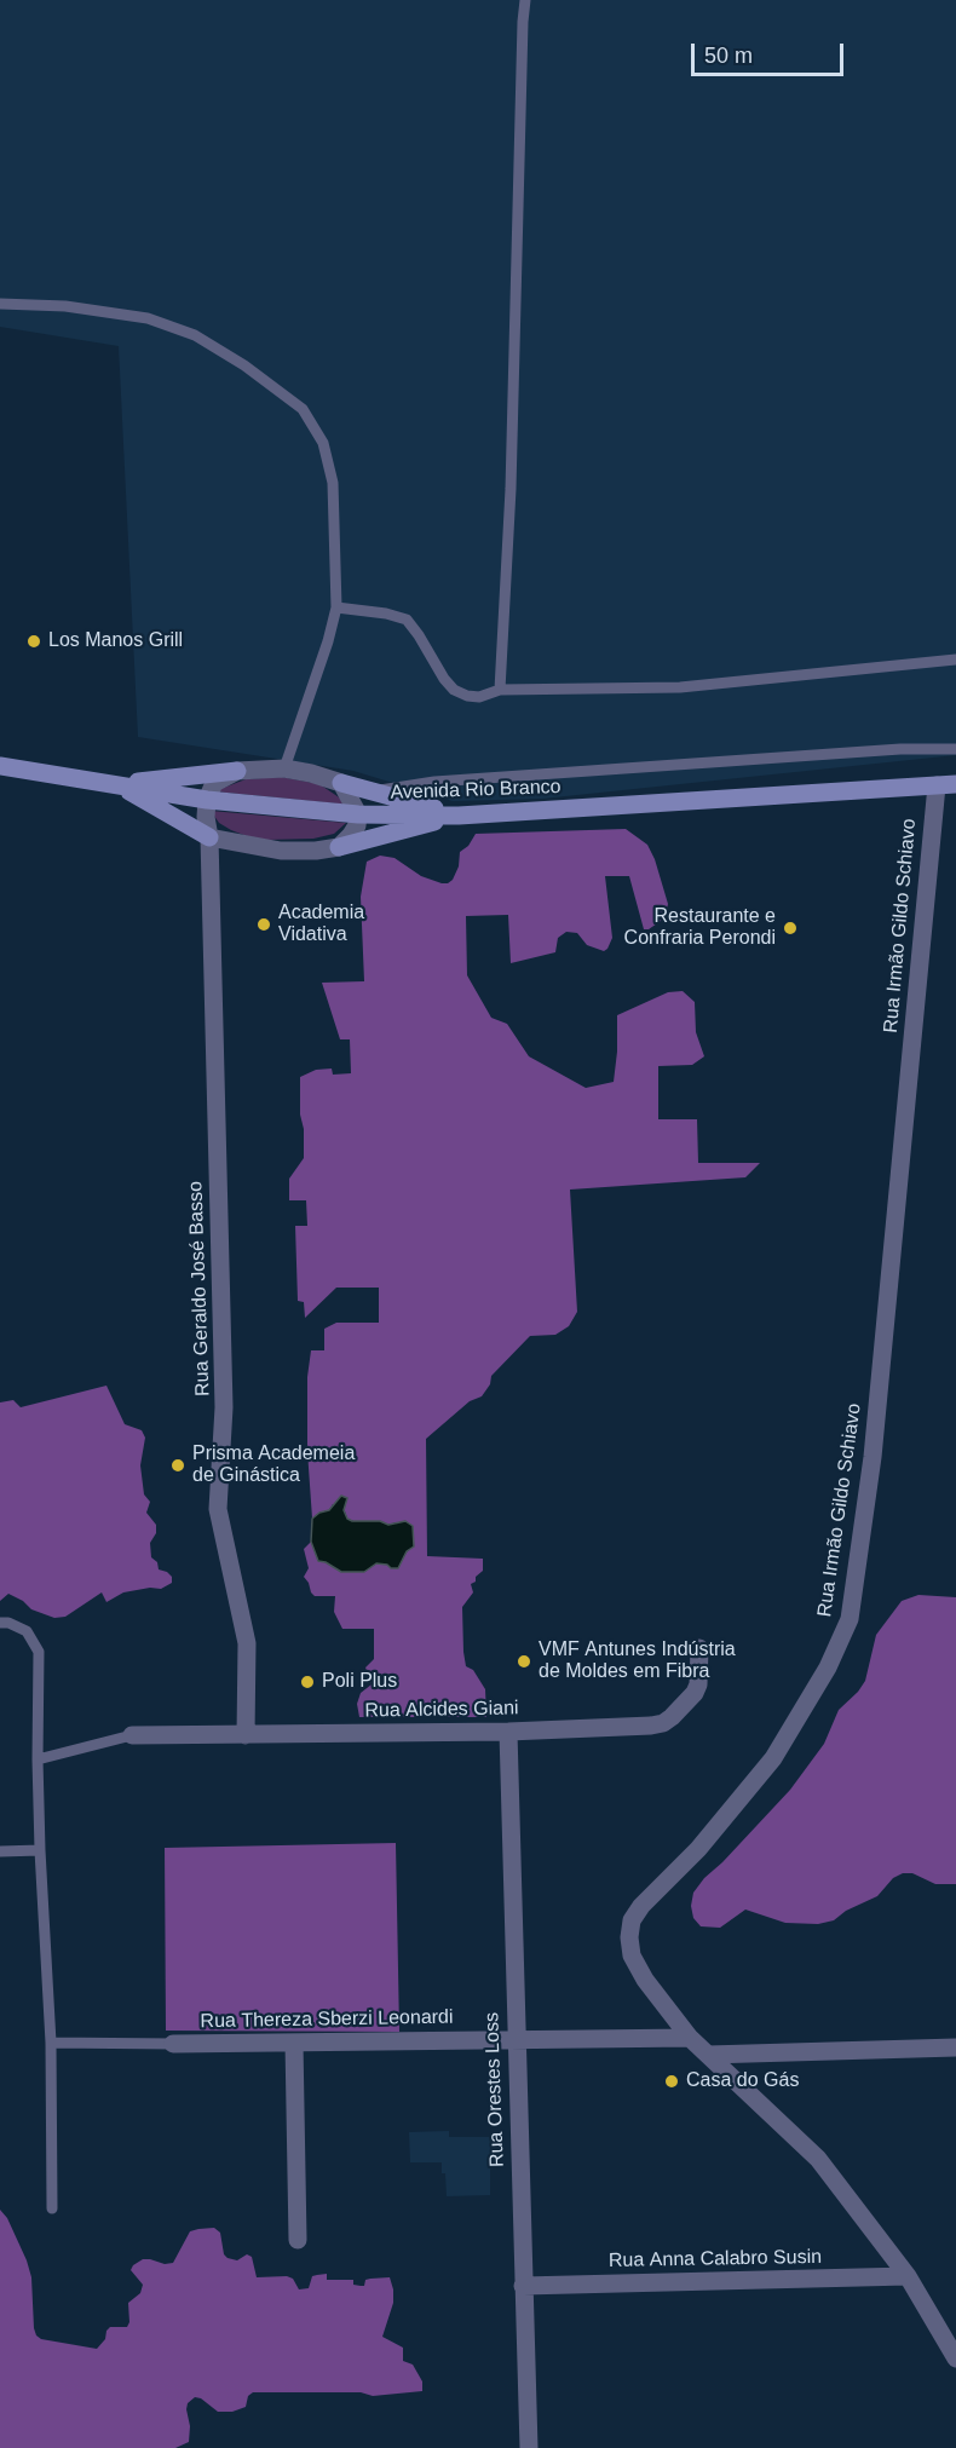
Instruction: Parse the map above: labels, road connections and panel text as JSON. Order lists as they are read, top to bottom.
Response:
{
  "streets": {
    "main road": ["Avenida Rio Branco"],
    "street": [
      "Rua Irmão Gildo Schiavo",
      "Rua Geraldo José Basso",
      "Rua Alcides Giani",
      "Rua Thereza Sberzi Leonardi",
      "Rua Orestes Loss",
      "Rua Anna Calabro Susin"
    ]
  },
  "crossings": [
    ["Avenida Rio Branco", "Rua Irmão Gildo Schiavo"],
    ["Avenida Rio Branco", "Rua Geraldo José Basso"],
    ["Rua Irmão Gildo Schiavo", "Rua Thereza Sberzi Leonardi"],
    ["Rua Irmão Gildo Schiavo", "Rua Anna Calabro Susin"],
    ["Rua Geraldo José Basso", "Rua Alcides Giani"],
    ["Rua Alcides Giani", "Rua Orestes Loss"],
    ["Rua Thereza Sberzi Leonardi", "Rua Orestes Loss"],
    ["Rua Orestes Loss", "Rua Anna Calabro Susin"]
  ],
  "places": [
    "Los Manos Grill",
    "Academia Vidativa",
    "Restaurante e Confraria Perondi",
    "Prisma Academeia de Ginástica",
    "VMF Antunes Indústria de Moldes em Fibra",
    "Poli Plus",
    "Casa do Gás"
  ],
  "scale_bar": "50 m"
}
